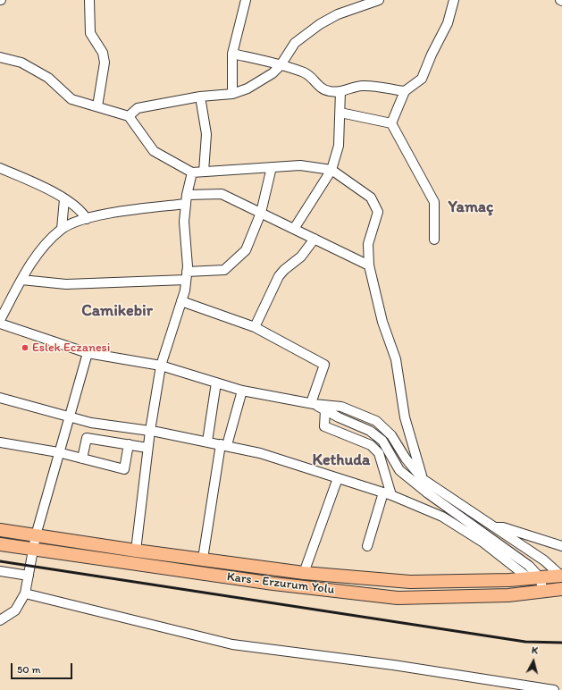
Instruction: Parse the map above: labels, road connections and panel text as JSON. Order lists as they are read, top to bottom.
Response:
{
  "streets": {
    "highway": ["Kars - Erzurum Yolu"]
  },
  "districts": ["Yamaç", "Camikebir", "Kethuda"],
  "places": ["Eslek Eczanesi"],
  "scale_bar": "50 m",
  "north": "top"
}
